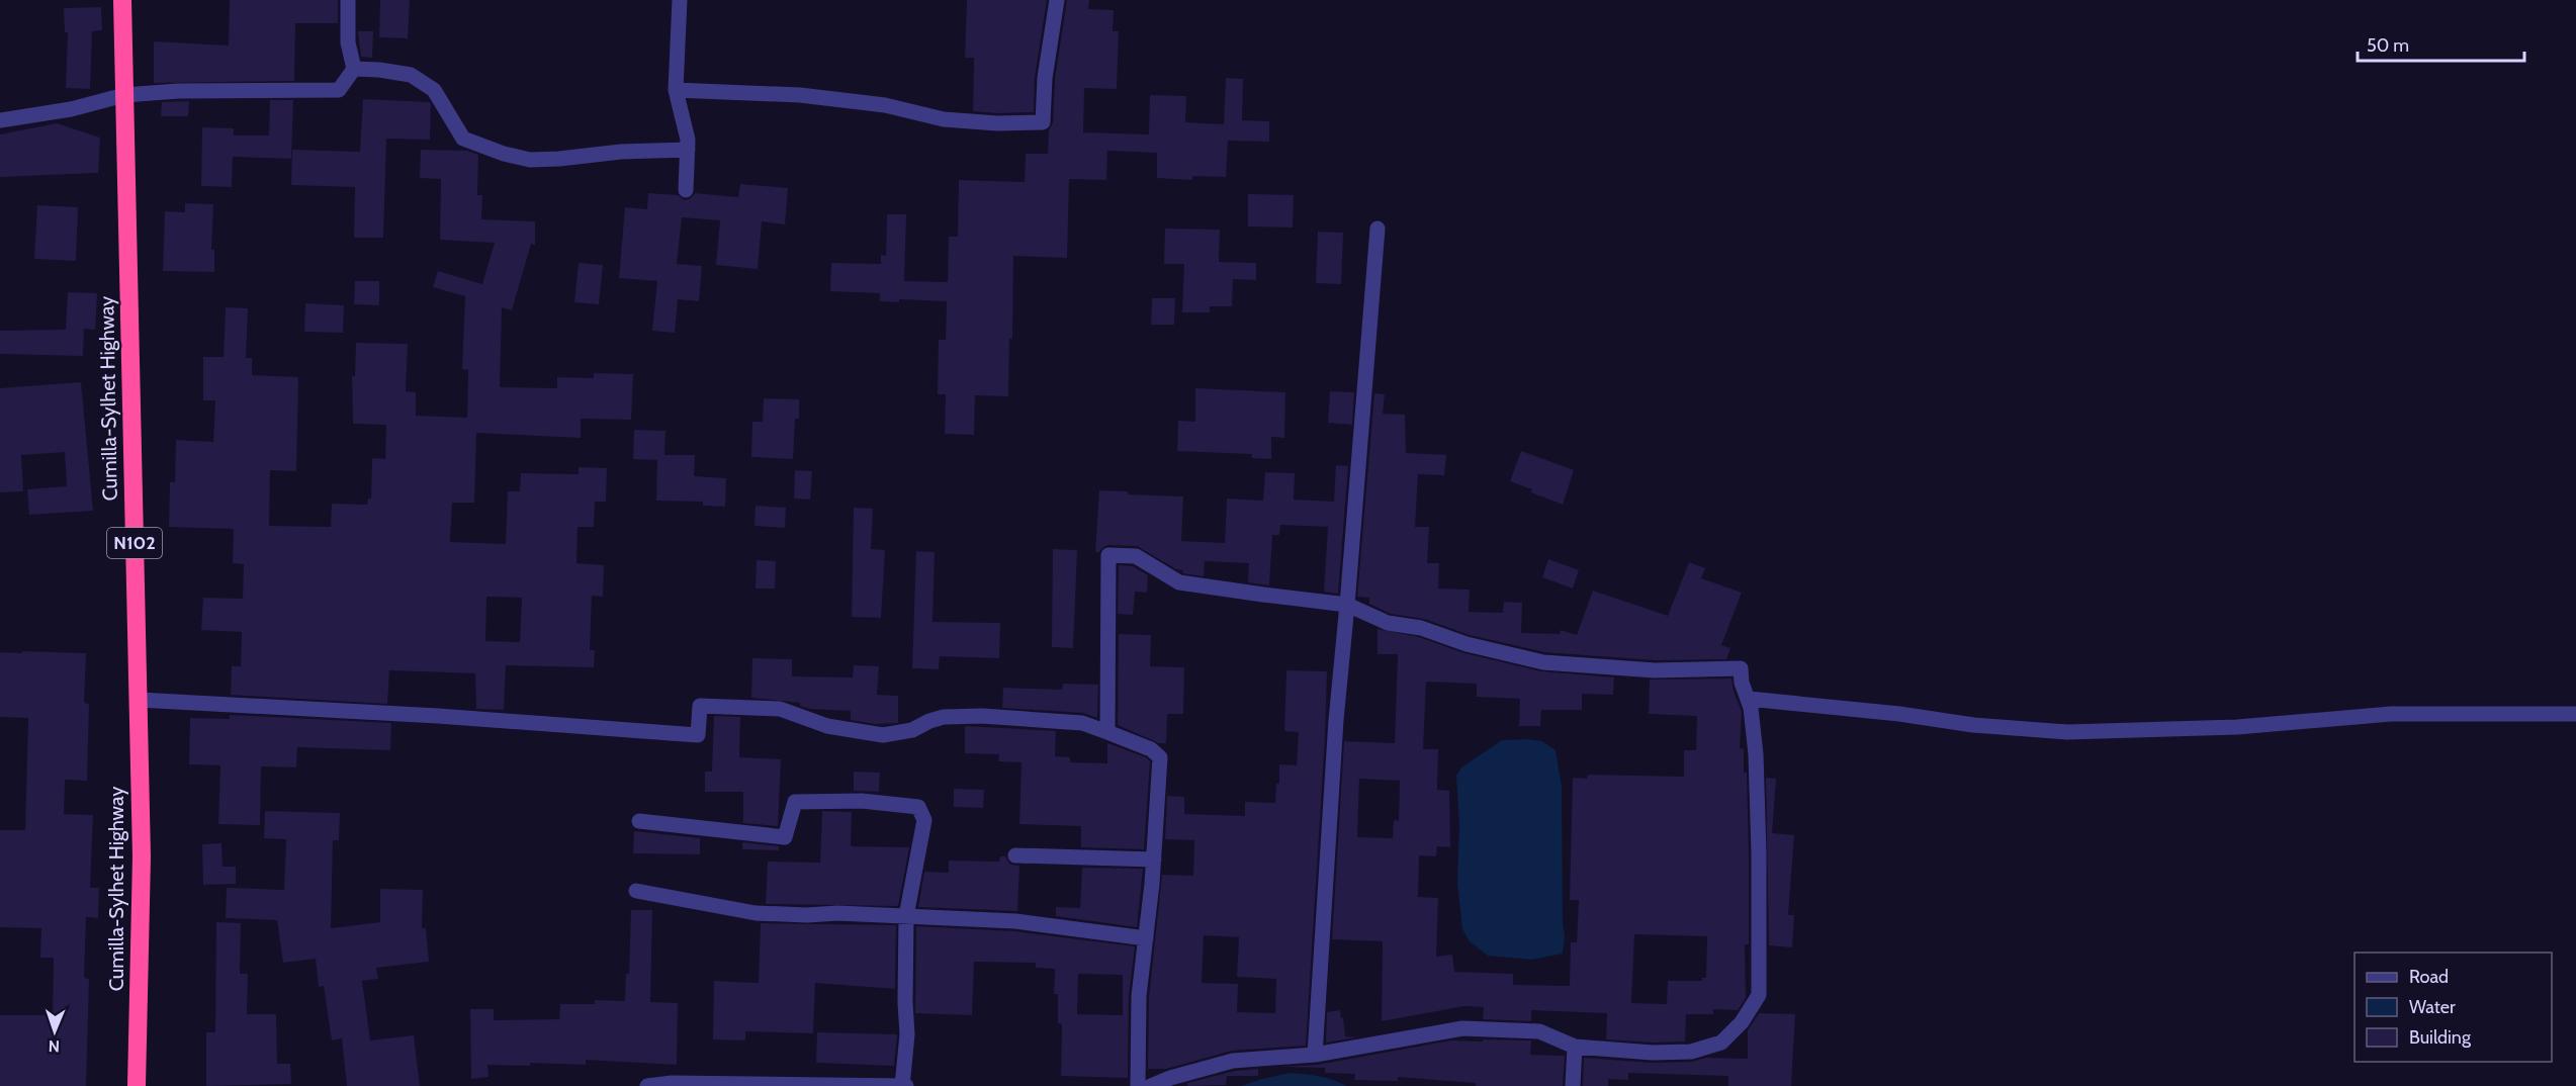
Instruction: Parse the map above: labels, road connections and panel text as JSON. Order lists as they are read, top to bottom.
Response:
{
  "streets": {
    "highway": ["Cumilla-Sylhet Highway", "N102"]
  },
  "legend": ["Road", "Water", "Building"],
  "scale_bar": "50 m",
  "north": "bottom"
}
